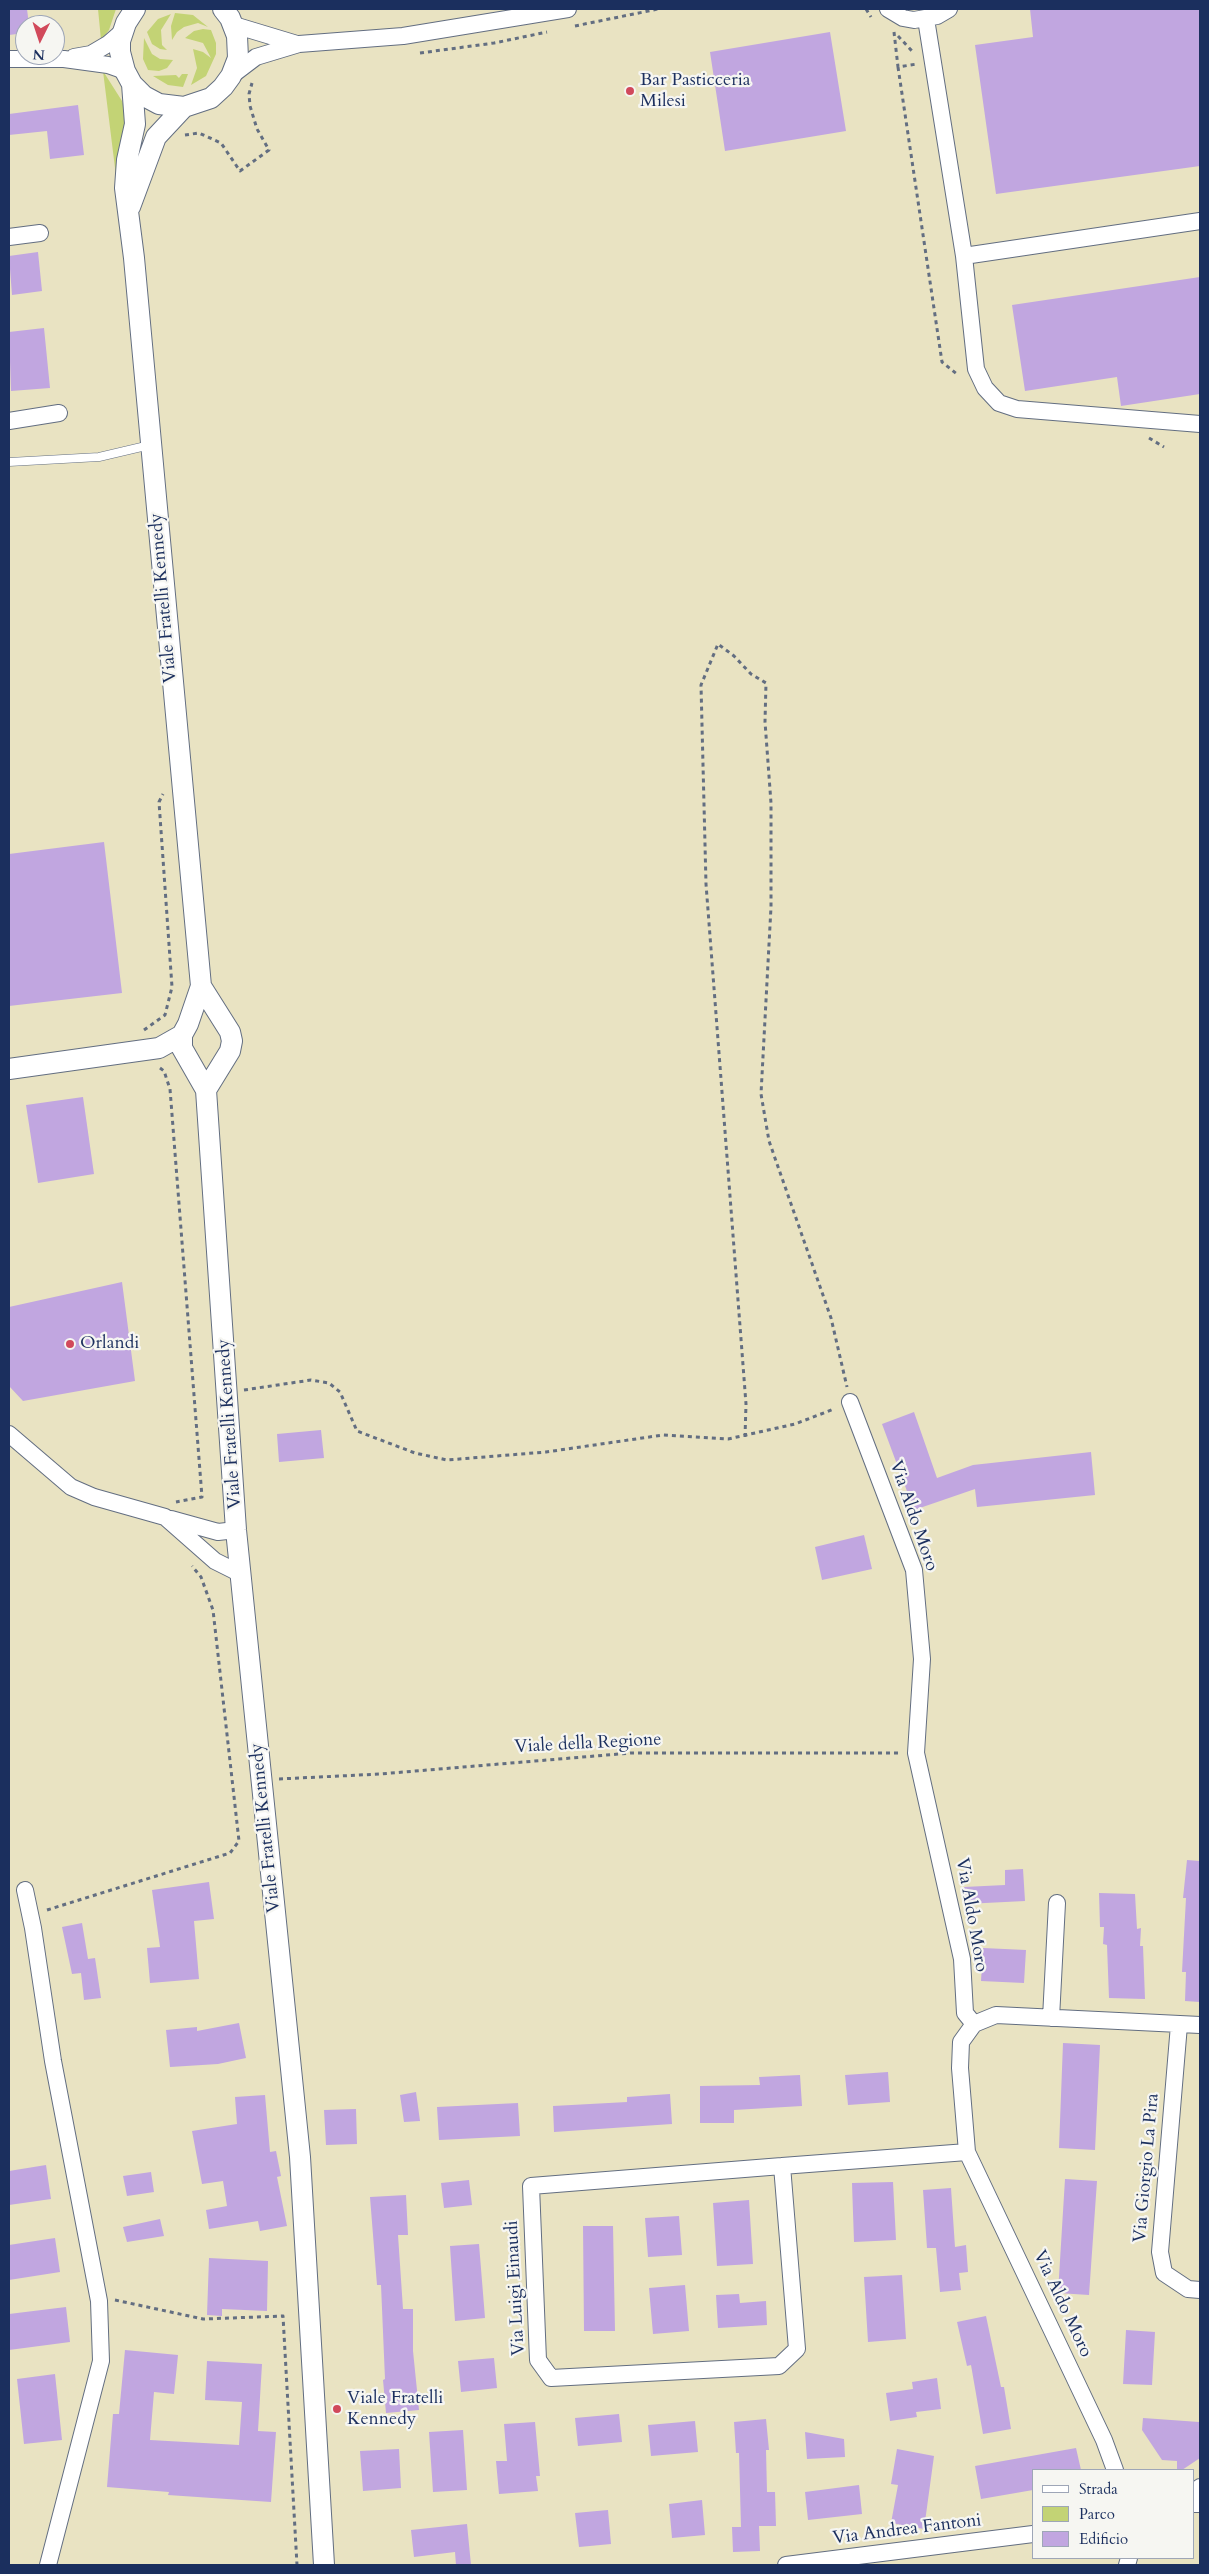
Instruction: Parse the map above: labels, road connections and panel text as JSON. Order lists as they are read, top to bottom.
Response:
{
  "streets": {
    "street": [
      "Viale Fratelli Kennedy",
      "Via Aldo Moro",
      "Via Giorgio La Pira",
      "Via Luigi Einaudi",
      "Via Andrea Fantoni"
    ],
    "path": ["Viale della Regione"]
  },
  "crossings": [
    ["Viale Fratelli Kennedy", "Viale della Regione"],
    ["Via Aldo Moro", "Viale della Regione"],
    ["Via Aldo Moro", "Via Luigi Einaudi"]
  ],
  "places": ["Bar Pasticceria Milesi", "Orlandi", "Viale Fratelli Kennedy"],
  "legend": ["Strada", "Parco", "Edificio"],
  "north": "bottom"
}
